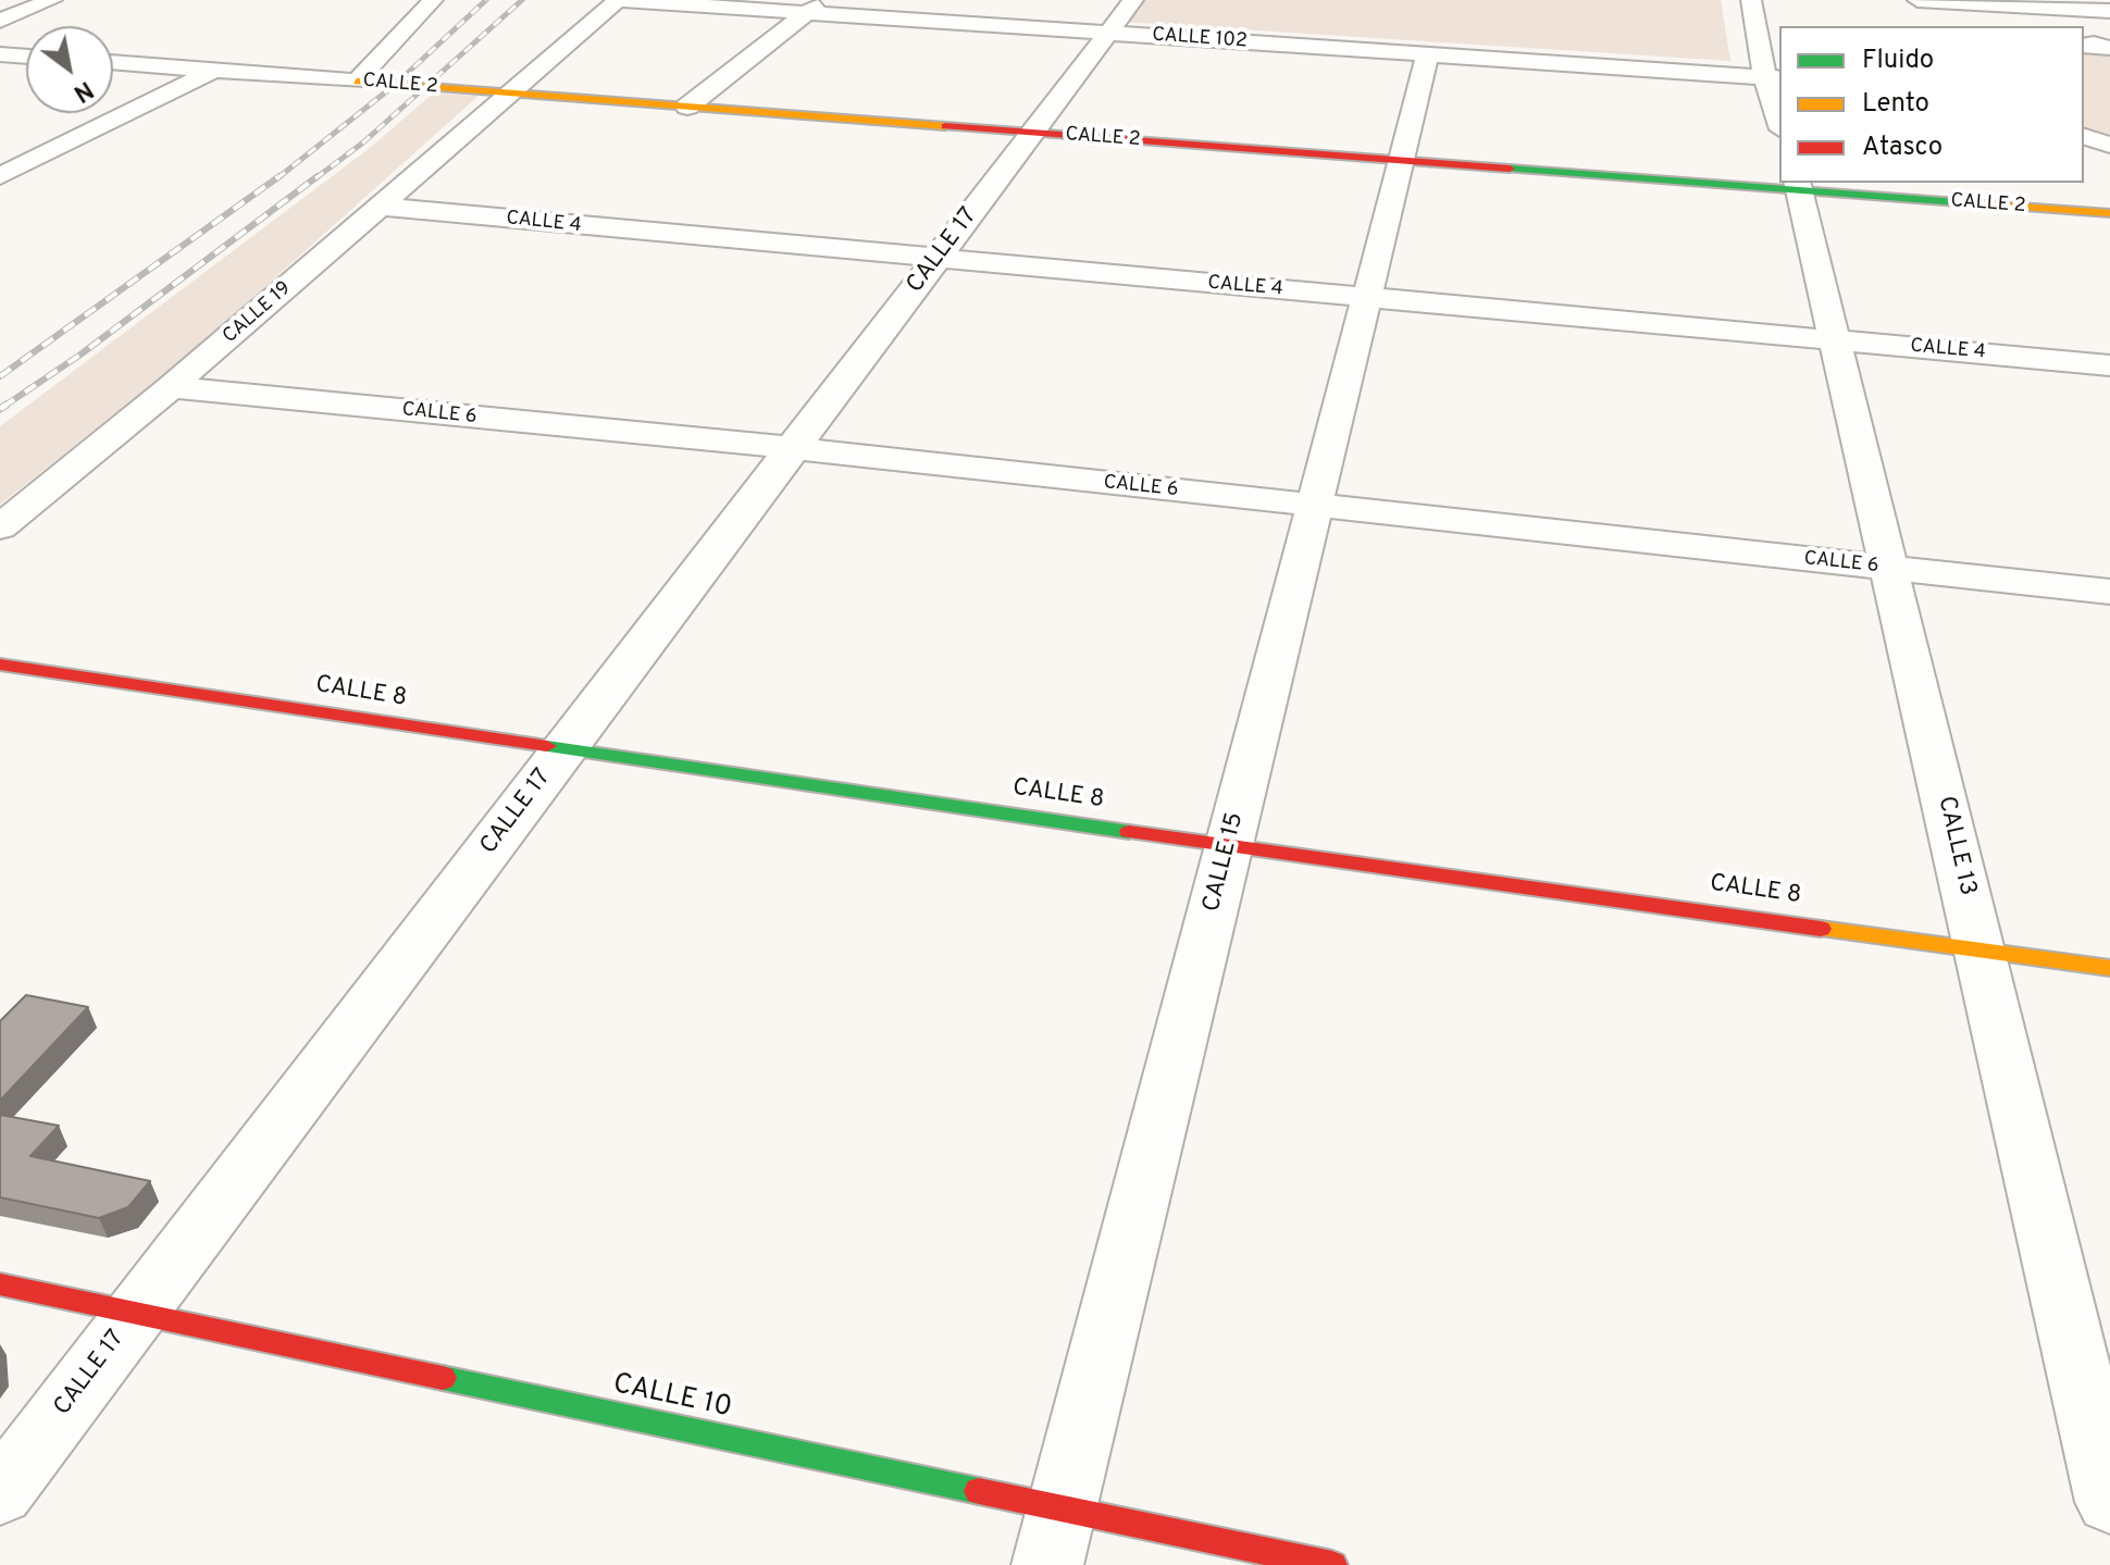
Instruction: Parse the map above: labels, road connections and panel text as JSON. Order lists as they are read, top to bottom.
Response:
{
  "streets": {
    "street": [
      "CALLE 102",
      "CALLE 2",
      "CALLE 4",
      "CALLE 17",
      "CALLE 19",
      "CALLE 6",
      "CALLE 8",
      "CALLE 13",
      "CALLE 15",
      "CALLE 10"
    ]
  },
  "crossings": [
    ["CALLE 102", "CALLE 17"],
    ["CALLE 102", "CALLE 19"],
    ["CALLE 102", "CALLE 15"],
    ["CALLE 2", "CALLE 17"],
    ["CALLE 2", "CALLE 19"],
    ["CALLE 2", "CALLE 13"],
    ["CALLE 2", "CALLE 15"],
    ["CALLE 4", "CALLE 17"],
    ["CALLE 4", "CALLE 19"],
    ["CALLE 4", "CALLE 13"],
    ["CALLE 4", "CALLE 15"],
    ["CALLE 17", "CALLE 6"],
    ["CALLE 17", "CALLE 8"],
    ["CALLE 17", "CALLE 10"],
    ["CALLE 19", "CALLE 6"],
    ["CALLE 6", "CALLE 13"],
    ["CALLE 6", "CALLE 15"],
    ["CALLE 8", "CALLE 13"],
    ["CALLE 8", "CALLE 15"],
    ["CALLE 15", "CALLE 10"]
  ],
  "legend": ["Fluido", "Lento", "Atasco"],
  "north": "bottom right"
}
